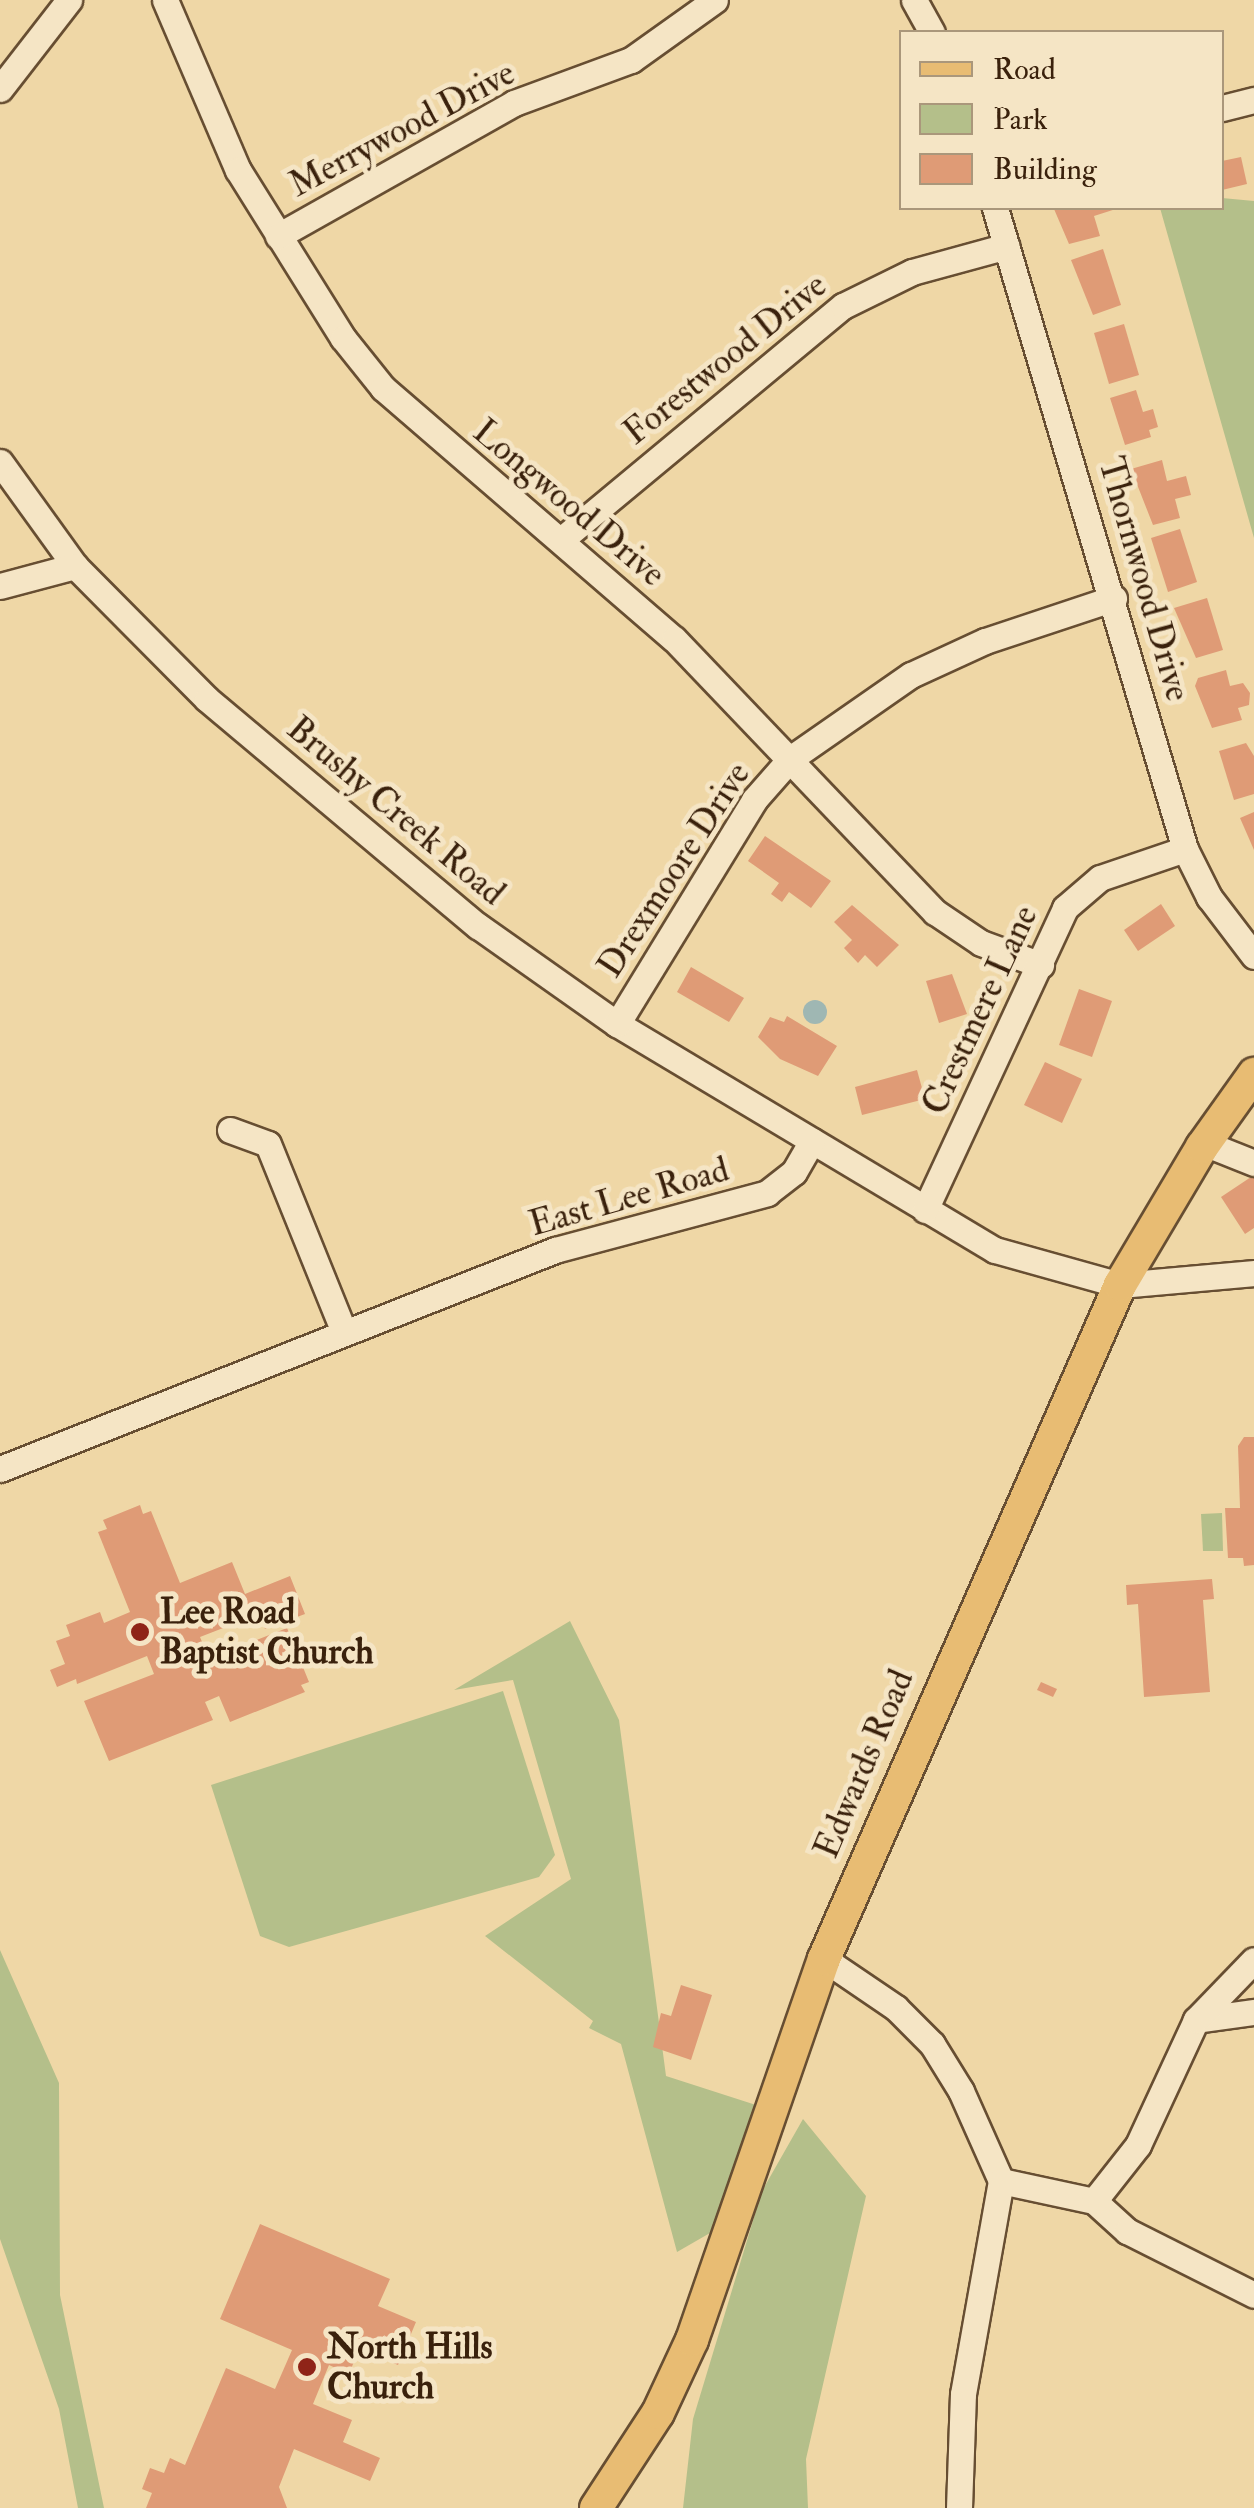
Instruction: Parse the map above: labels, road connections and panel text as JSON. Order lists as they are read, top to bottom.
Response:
{
  "streets": {
    "main road": ["Edwards Road"],
    "street": [
      "Merrywood Drive",
      "Forestwood Drive",
      "Longwood Drive",
      "Thornwood Drive",
      "Brushy Creek Road",
      "Drexmoore Drive",
      "Crestmere Lane",
      "East Lee Road"
    ]
  },
  "crossings": [
    ["Merrywood Drive", "Longwood Drive"],
    ["Forestwood Drive", "Longwood Drive"],
    ["Forestwood Drive", "Thornwood Drive"],
    ["Longwood Drive", "Drexmoore Drive"],
    ["Longwood Drive", "Crestmere Lane"],
    ["Thornwood Drive", "Drexmoore Drive"],
    ["Thornwood Drive", "Crestmere Lane"],
    ["Brushy Creek Road", "Drexmoore Drive"],
    ["Brushy Creek Road", "East Lee Road"]
  ],
  "places": ["Lee Road Baptist Church", "North Hills Church"],
  "legend": ["Road", "Park", "Building"]
}
